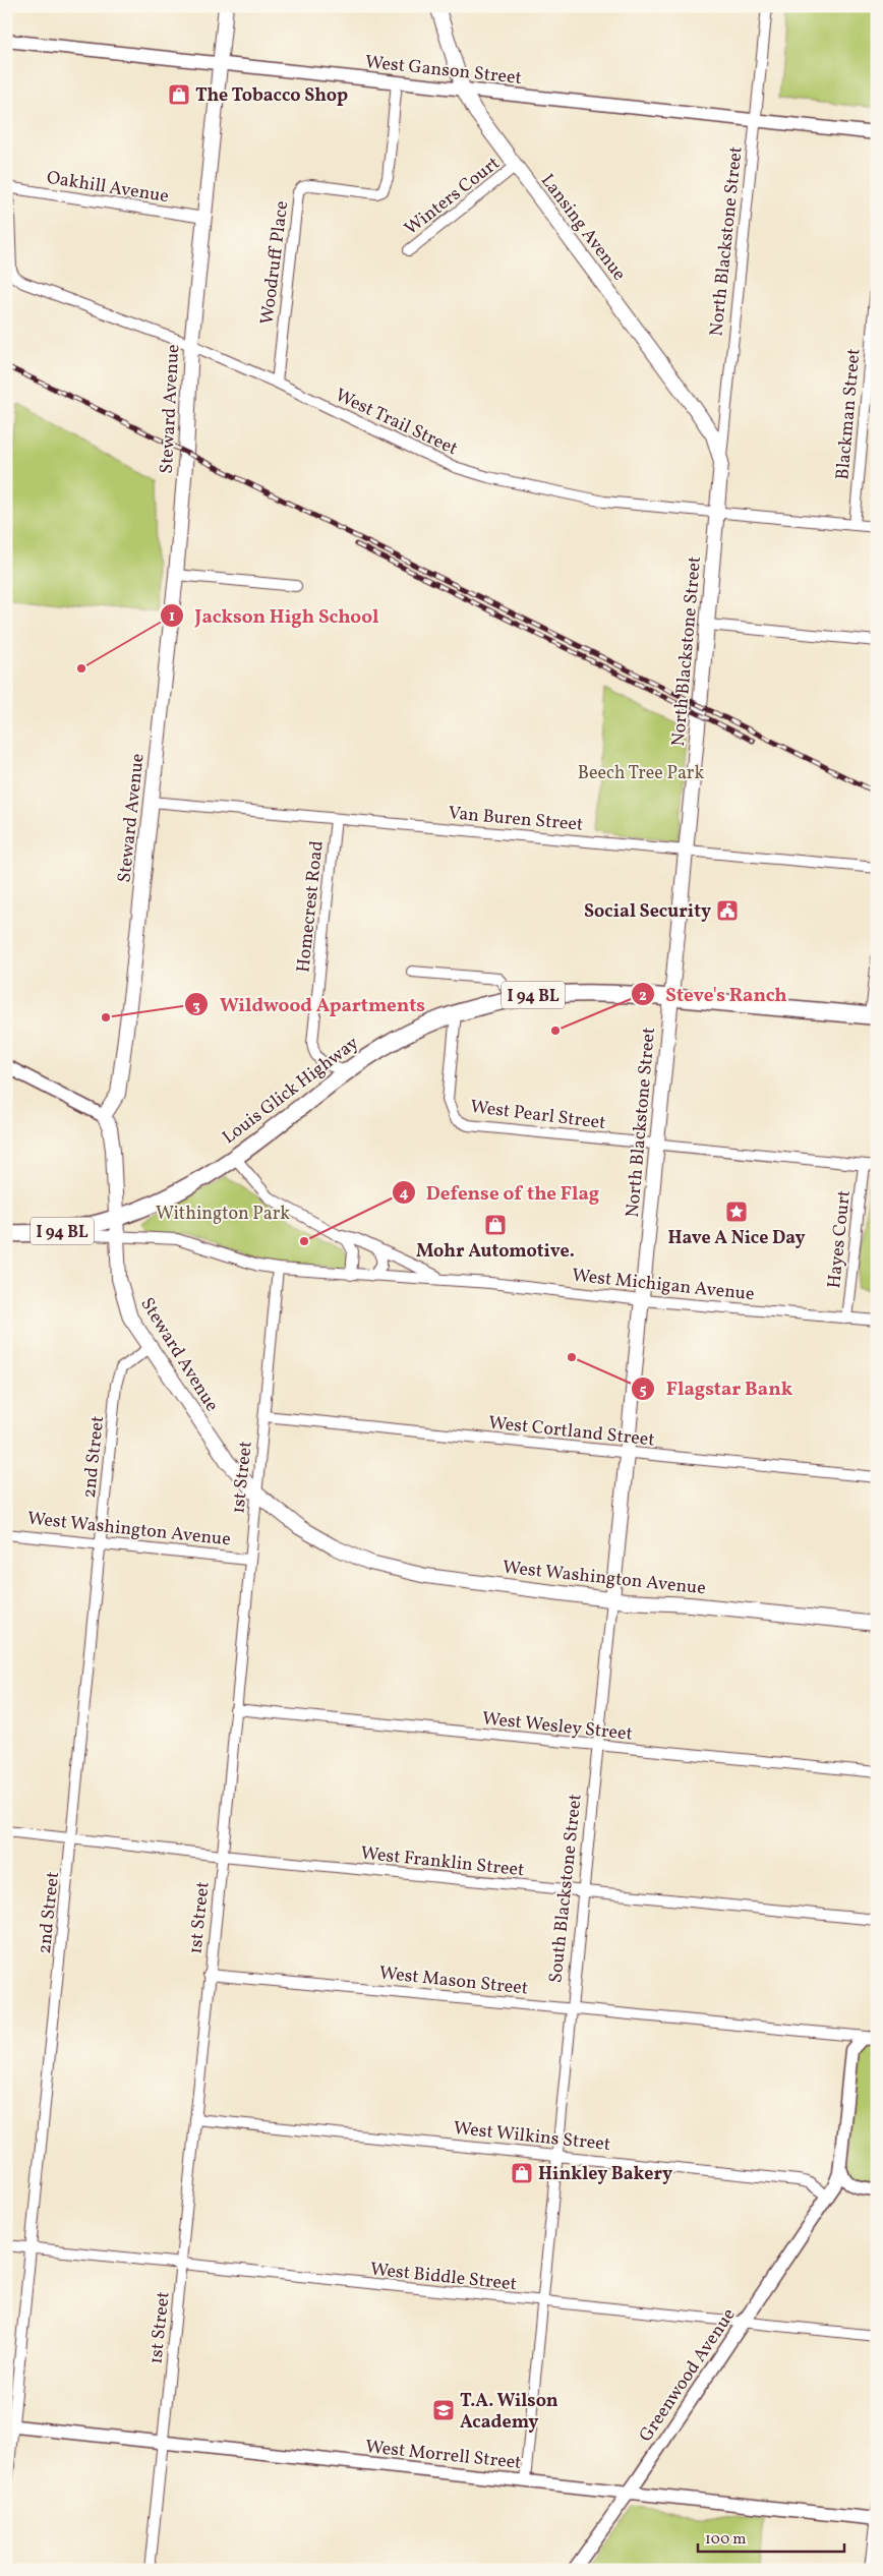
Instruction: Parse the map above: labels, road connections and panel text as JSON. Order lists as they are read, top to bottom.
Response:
{
  "streets": {
    "main road": [
      "Lansing Avenue",
      "North Blackstone Street",
      "Steward Avenue",
      "I 94 BL",
      "Louis Glick Highway",
      "West Washington Avenue",
      "South Blackstone Street"
    ],
    "street": [
      "West Ganson Street",
      "Oakhill Avenue",
      "Winters Court",
      "Woodruff Place",
      "Blackman Street",
      "West Trail Street",
      "Van Buren Street",
      "Homecrest Road",
      "West Pearl Street",
      "Hayes Court",
      "West Michigan Avenue",
      "West Cortland Street",
      "2nd Street",
      "1st Street",
      "West Wesley Street",
      "West Franklin Street",
      "West Mason Street",
      "West Wilkins Street",
      "West Biddle Street",
      "Greenwood Avenue",
      "West Morrell Street"
    ]
  },
  "crossings": [
    ["West Ganson Street", "Lansing Avenue"],
    ["West Ganson Street", "North Blackstone Street"],
    ["West Ganson Street", "Woodruff Place"],
    ["West Ganson Street", "Steward Avenue"],
    ["Oakhill Avenue", "Steward Avenue"],
    ["Oakhill Avenue", "West Trail Street"],
    ["Winters Court", "Lansing Avenue"],
    ["Lansing Avenue", "North Blackstone Street"],
    ["North Blackstone Street", "West Trail Street"],
    ["North Blackstone Street", "Van Buren Street"],
    ["North Blackstone Street", "Louis Glick Highway"],
    ["North Blackstone Street", "West Pearl Street"],
    ["North Blackstone Street", "West Michigan Avenue"],
    ["North Blackstone Street", "South Blackstone Street"],
    ["Woodruff Place", "West Trail Street"],
    ["Steward Avenue", "West Trail Street"],
    ["Steward Avenue", "Van Buren Street"],
    ["Steward Avenue", "Louis Glick Highway"],
    ["Steward Avenue", "West Michigan Avenue"],
    ["Steward Avenue", "2nd Street"],
    ["Steward Avenue", "1st Street"],
    ["Steward Avenue", "West Washington Avenue"],
    ["Blackman Street", "West Trail Street"],
    ["Van Buren Street", "Homecrest Road"],
    ["Homecrest Road", "Louis Glick Highway"],
    ["Louis Glick Highway", "West Pearl Street"],
    ["Louis Glick Highway", "West Michigan Avenue"],
    ["West Pearl Street", "Hayes Court"],
    ["Hayes Court", "West Michigan Avenue"],
    ["West Michigan Avenue", "1st Street"],
    ["West Michigan Avenue", "South Blackstone Street"],
    ["West Cortland Street", "1st Street"],
    ["West Cortland Street", "South Blackstone Street"],
    ["2nd Street", "West Washington Avenue"],
    ["2nd Street", "West Franklin Street"],
    ["2nd Street", "West Biddle Street"],
    ["2nd Street", "West Morrell Street"],
    ["1st Street", "West Washington Avenue"],
    ["1st Street", "West Wesley Street"],
    ["1st Street", "West Franklin Street"],
    ["1st Street", "West Mason Street"],
    ["1st Street", "West Wilkins Street"],
    ["1st Street", "West Biddle Street"],
    ["1st Street", "West Morrell Street"],
    ["West Washington Avenue", "South Blackstone Street"],
    ["West Wesley Street", "South Blackstone Street"],
    ["West Franklin Street", "South Blackstone Street"],
    ["South Blackstone Street", "West Mason Street"],
    ["South Blackstone Street", "West Wilkins Street"],
    ["South Blackstone Street", "West Biddle Street"],
    ["South Blackstone Street", "West Morrell Street"],
    ["West Wilkins Street", "Greenwood Avenue"],
    ["West Biddle Street", "Greenwood Avenue"],
    ["Greenwood Avenue", "West Morrell Street"]
  ],
  "parks": ["Beech Tree Park", "Withington Park"],
  "places": {
    "shop": ["The Tobacco Shop", "Mohr Automotive.", "Hinkley Bakery"],
    "other": [
      "Jackson High School",
      "Wildwood Apartments",
      "Steve's Ranch",
      "Defense of the Flag",
      "Flagstar Bank"
    ],
    "public building": ["Social Security"],
    "place": ["Have A Nice Day"],
    "school or university": ["T.A. Wilson Academy"]
  },
  "scale_bar": "100 m"
}
